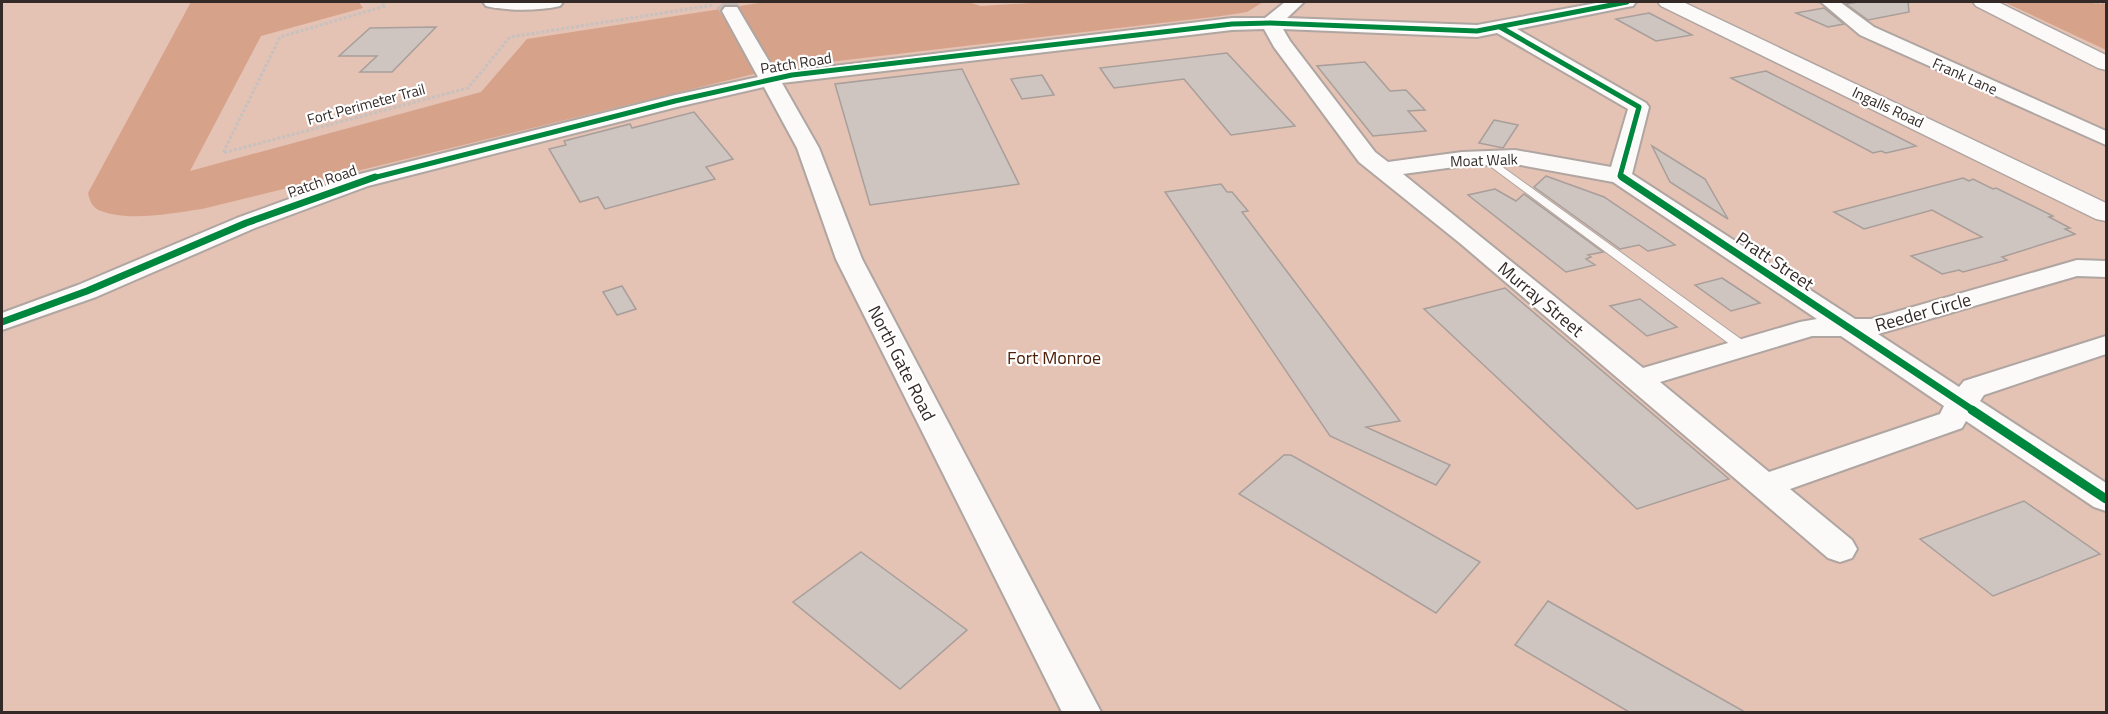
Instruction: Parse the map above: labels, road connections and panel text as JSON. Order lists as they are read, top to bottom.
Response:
{
  "streets": {
    "street": [
      "Patch Road",
      "Frank Lane",
      "Ingalls Road",
      "Moat Walk",
      "Pratt Street",
      "Murray Street",
      "Reeder Circle",
      "North Gate Road"
    ],
    "path": ["Fort Perimeter Trail"]
  },
  "crossings": [
    ["Patch Road", "Murray Street"],
    ["Patch Road", "North Gate Road"],
    ["Fort Perimeter Trail", "North Gate Road"],
    ["Moat Walk", "Pratt Street"],
    ["Moat Walk", "Murray Street"],
    ["Pratt Street", "Reeder Circle"],
    ["Murray Street", "Reeder Circle"]
  ],
  "parks": ["Fort Monroe"]
}
